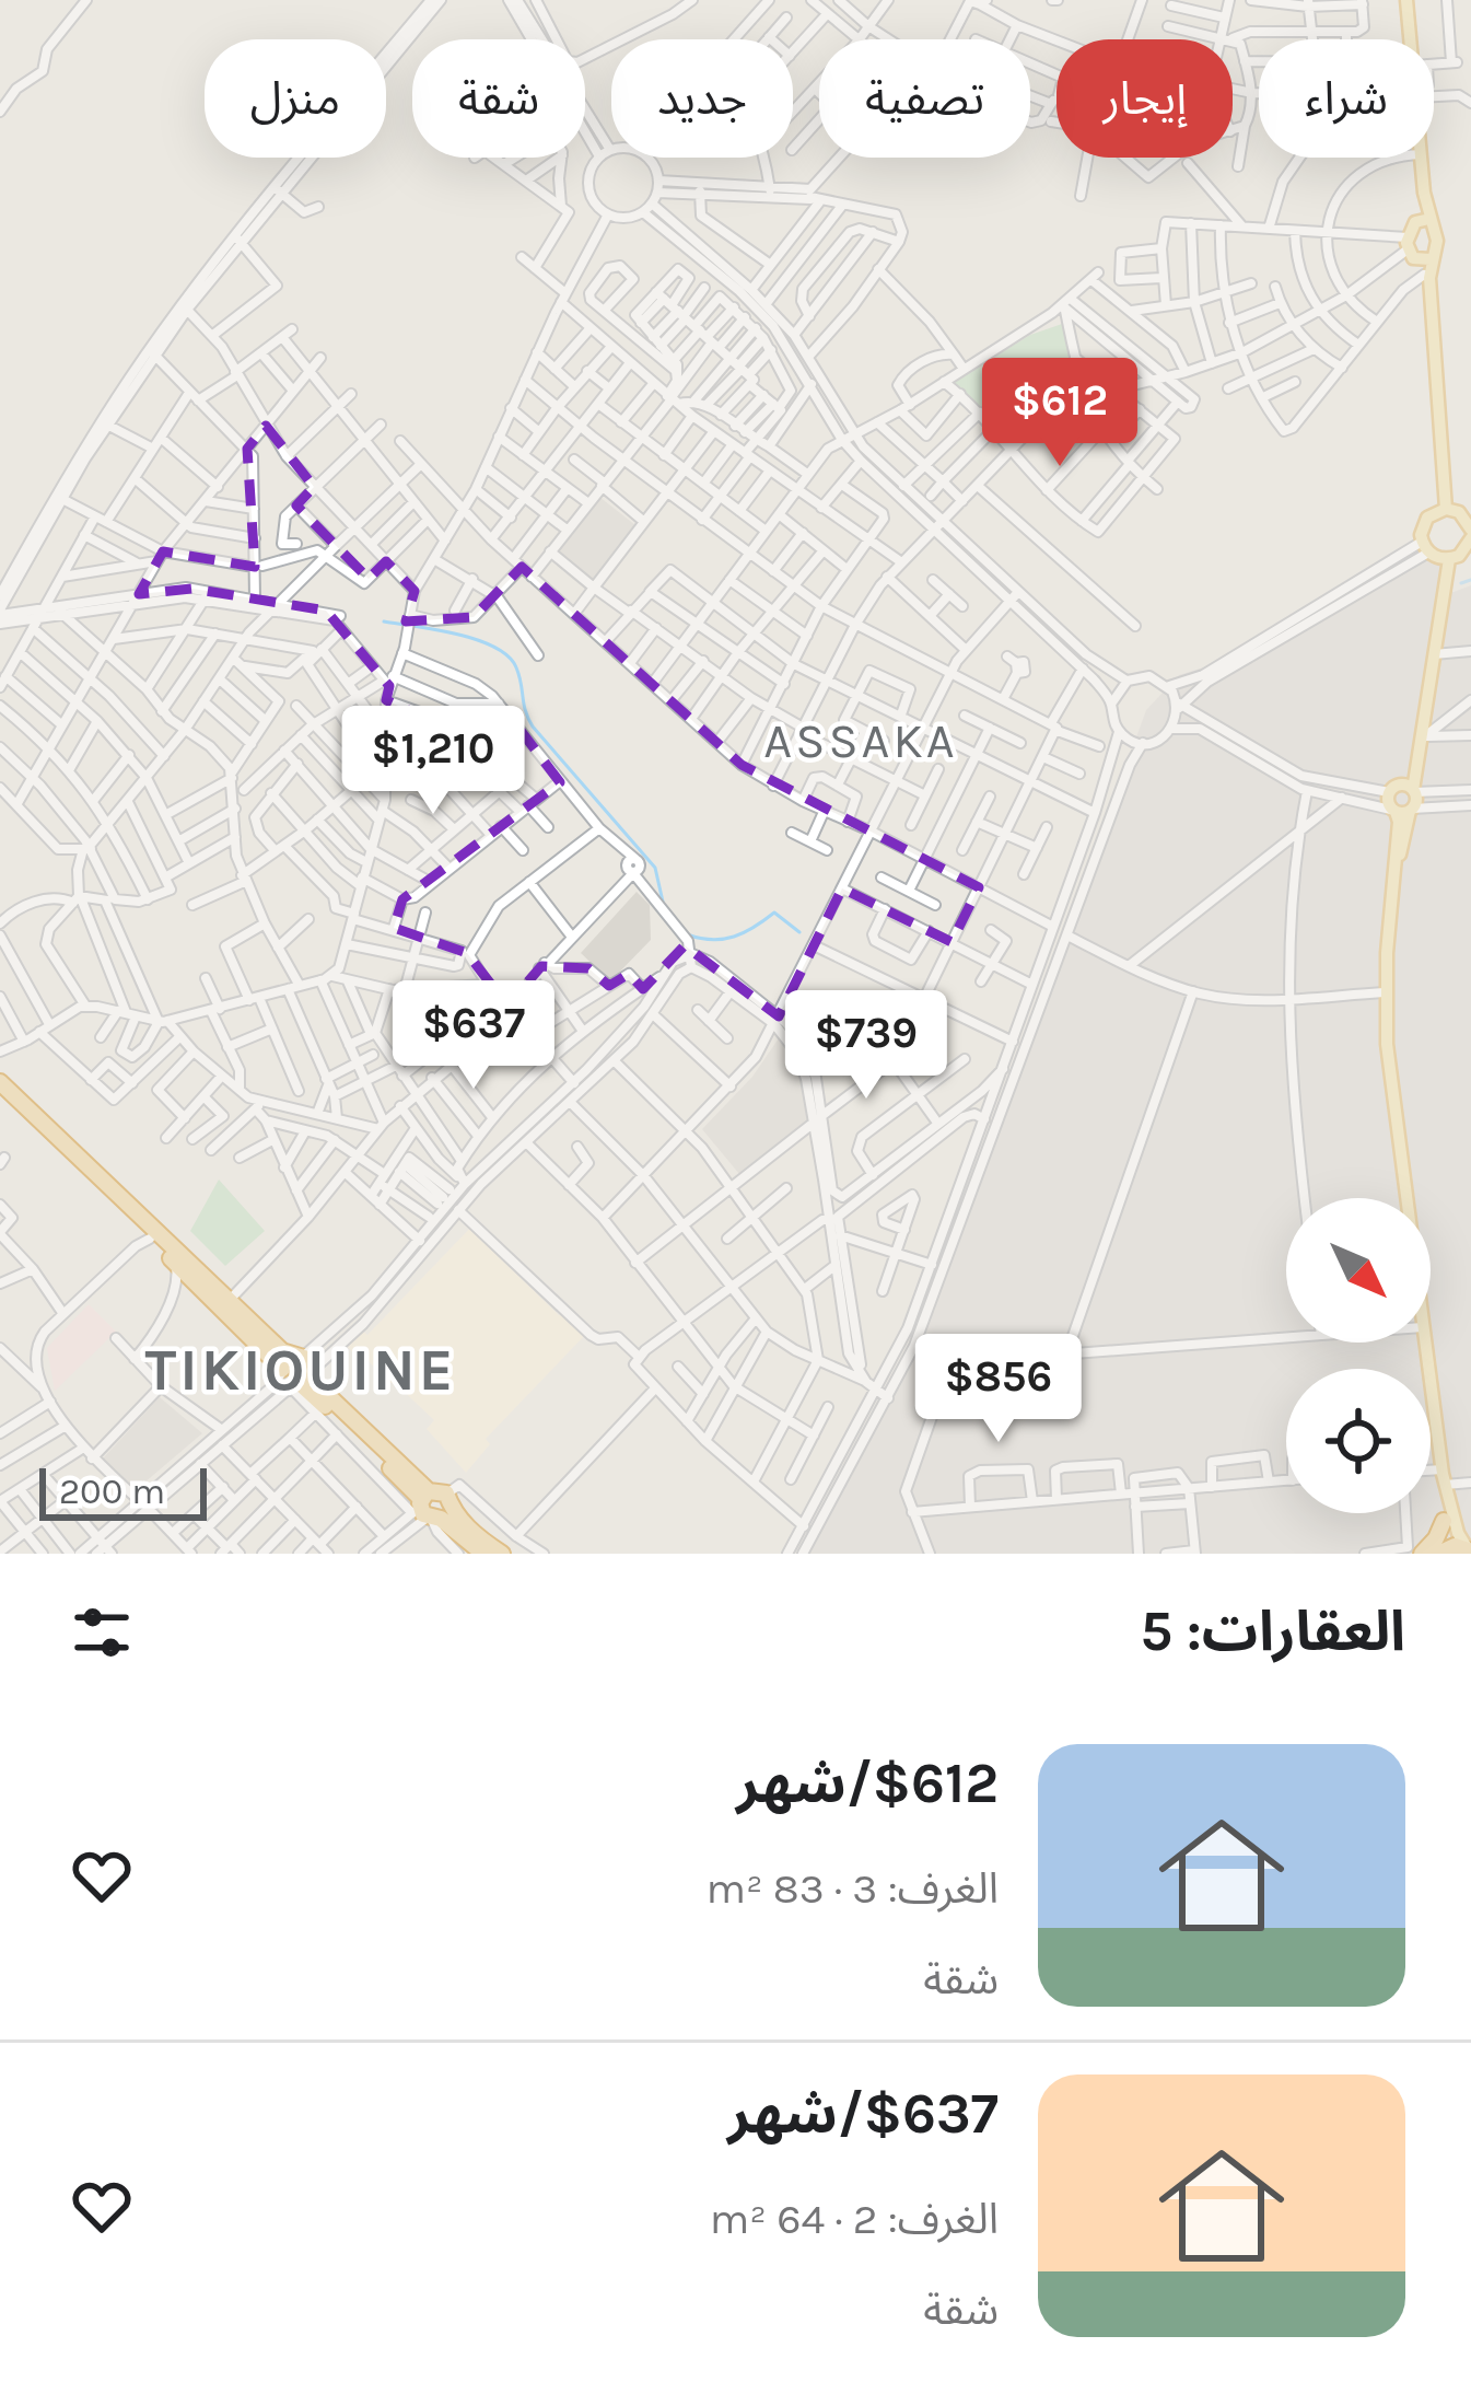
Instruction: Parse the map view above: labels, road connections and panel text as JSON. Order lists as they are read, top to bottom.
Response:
{
  "districts": ["ASSAKA", "TIKIOUINE"],
  "scale_bar": "200 m",
  "north": "bottom right",
  "page": {
    "chip": [
      "شراء",
      "إيجار",
      "تصفية",
      "جديد",
      "شقة",
      "منزل"
    ],
    "price": [
      "$612",
      "$1,210",
      "$637",
      "$739",
      "$856"
    ],
    "scale": "200 m",
    "heading": "العقارات: 5",
    "list": [
      {
        "name": "$612/شهر",
        "note": "الغرف: 3 · 83 m² · شقة"
      },
      {
        "name": "$637/شهر",
        "note": "الغرف: 2 · 64 m² · شقة"
      }
    ]
  }
}
